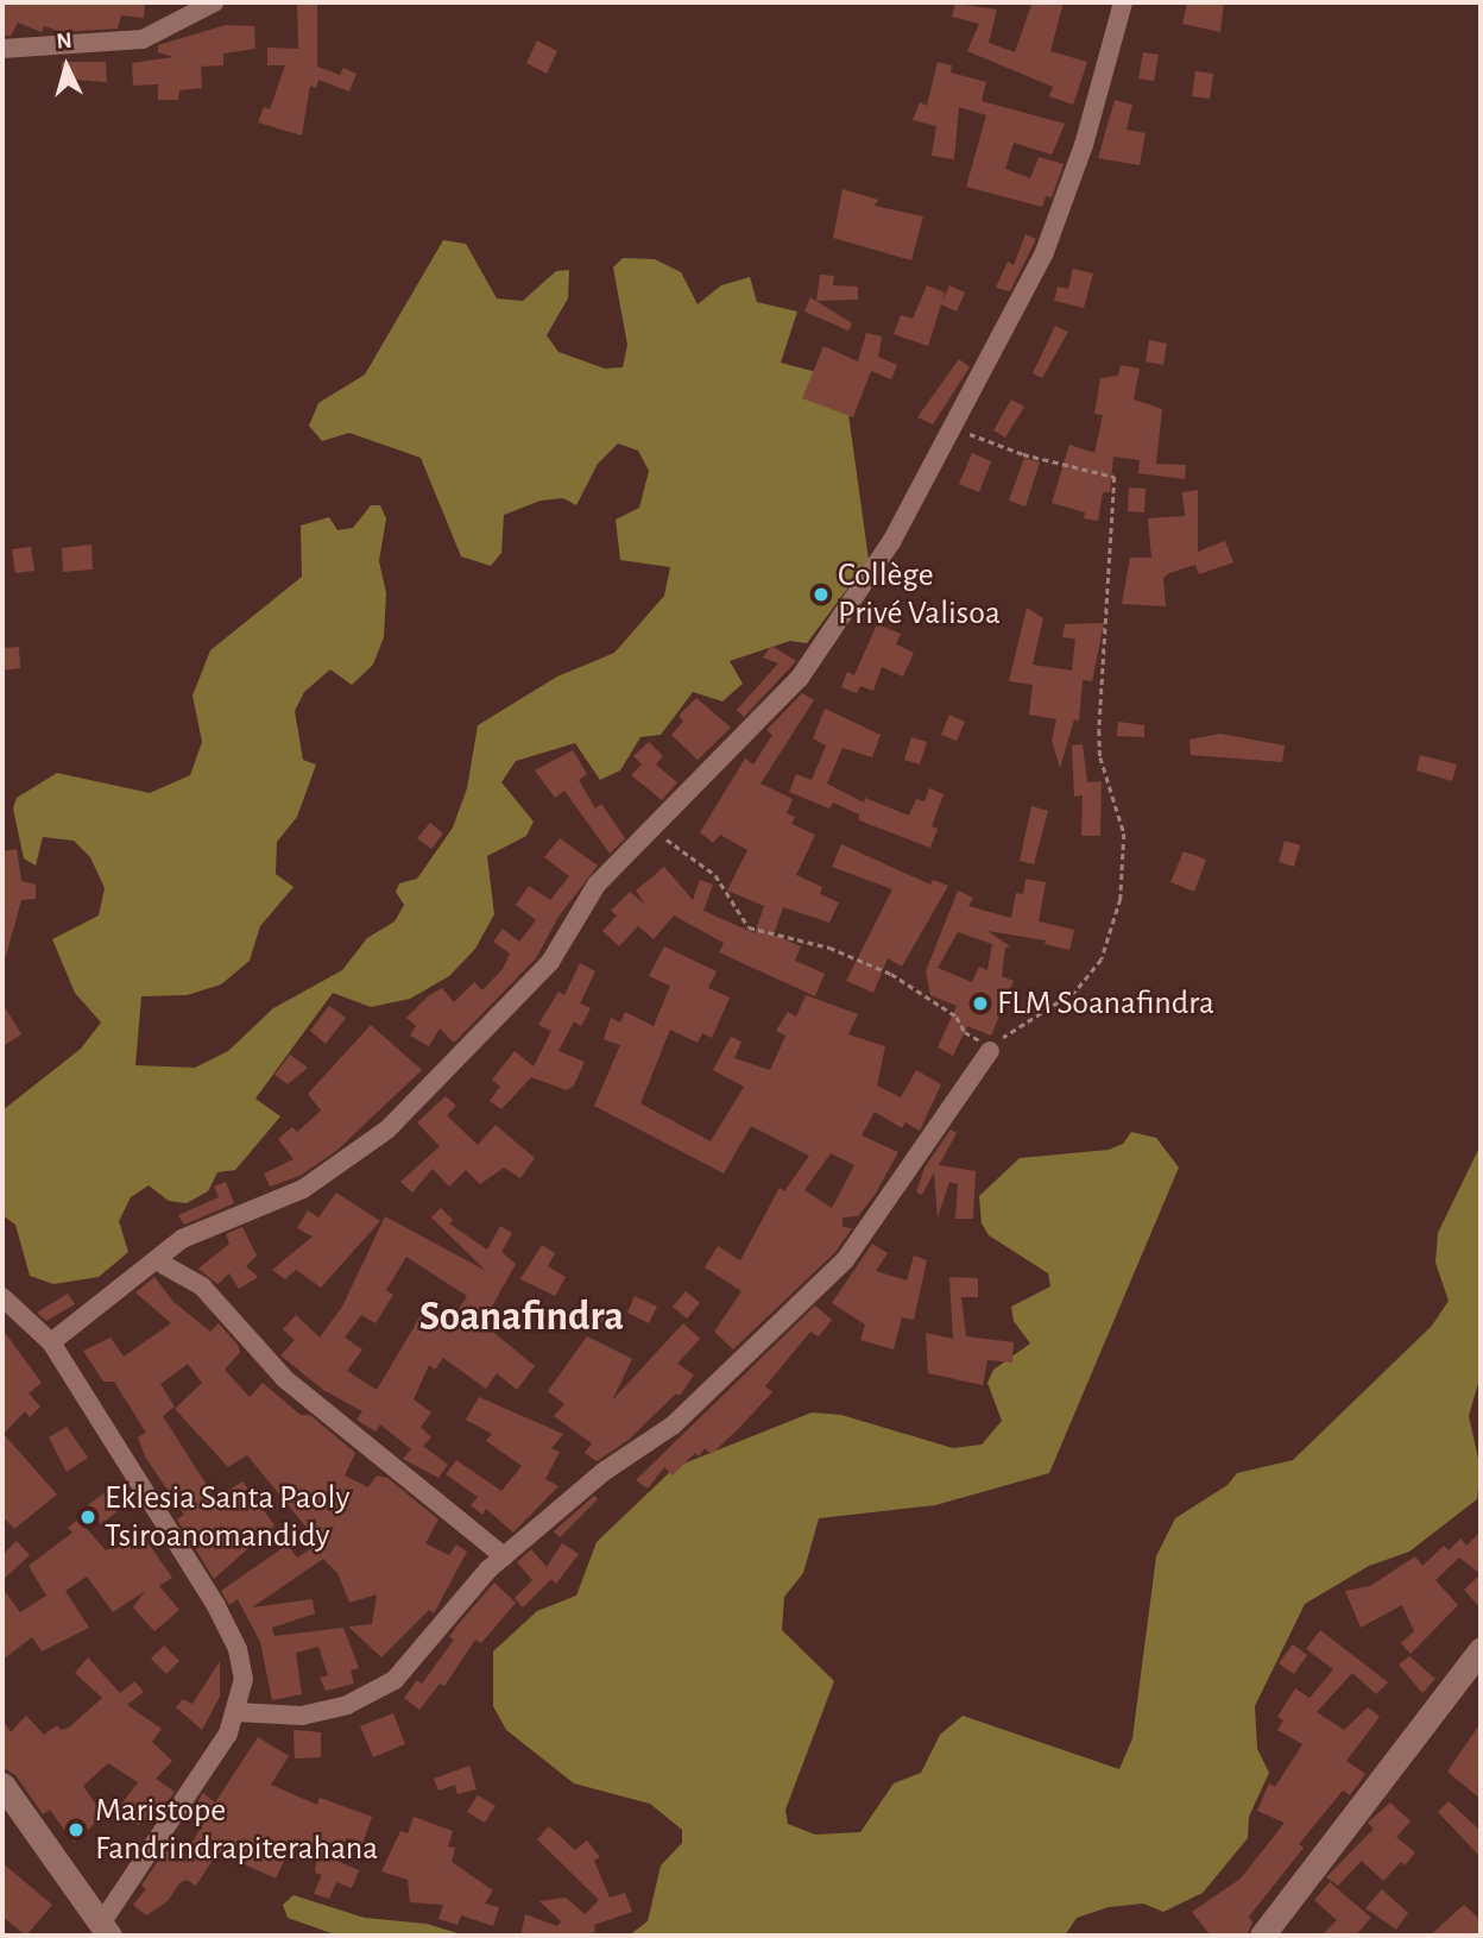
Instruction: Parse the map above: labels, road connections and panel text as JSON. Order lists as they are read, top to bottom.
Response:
{
  "districts": ["Soanafindra"],
  "places": [
    "Collège Privé Valisoa",
    "FLM Soanafindra",
    "Eklesia Santa Paoly Tsiroanomandidy",
    "Maristope Fandrindrapiterahana"
  ],
  "north": "top"
}
